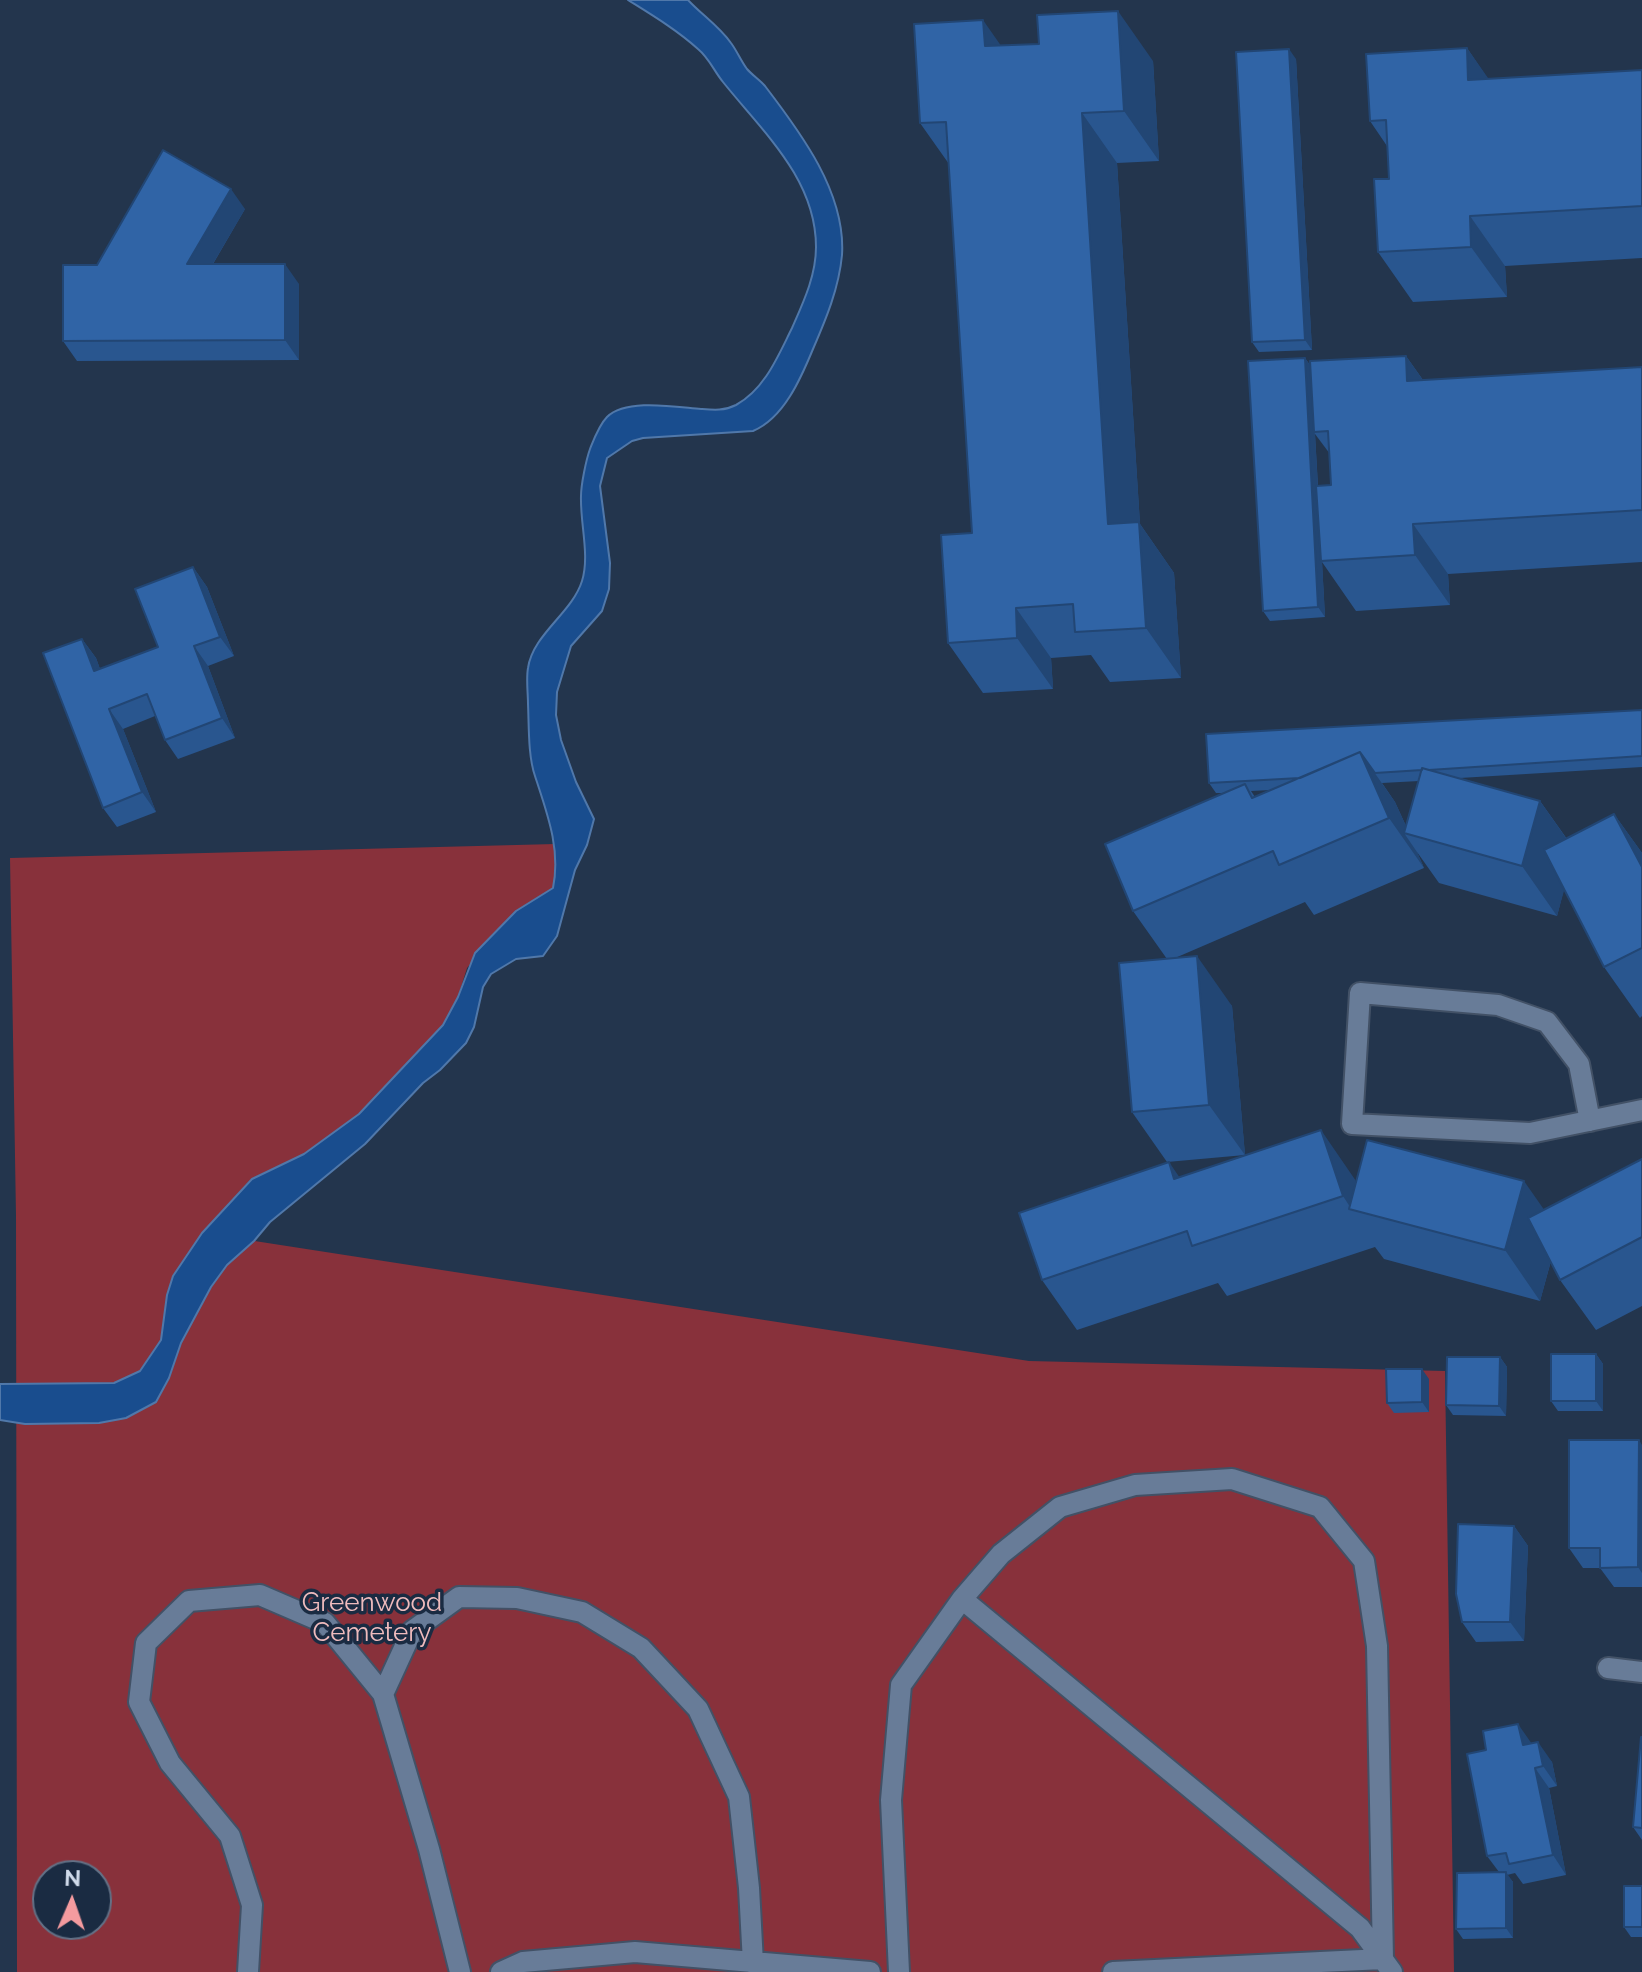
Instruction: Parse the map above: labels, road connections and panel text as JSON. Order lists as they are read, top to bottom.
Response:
{
  "parks": ["Greenwood Cemetery"],
  "north": "top"
}
